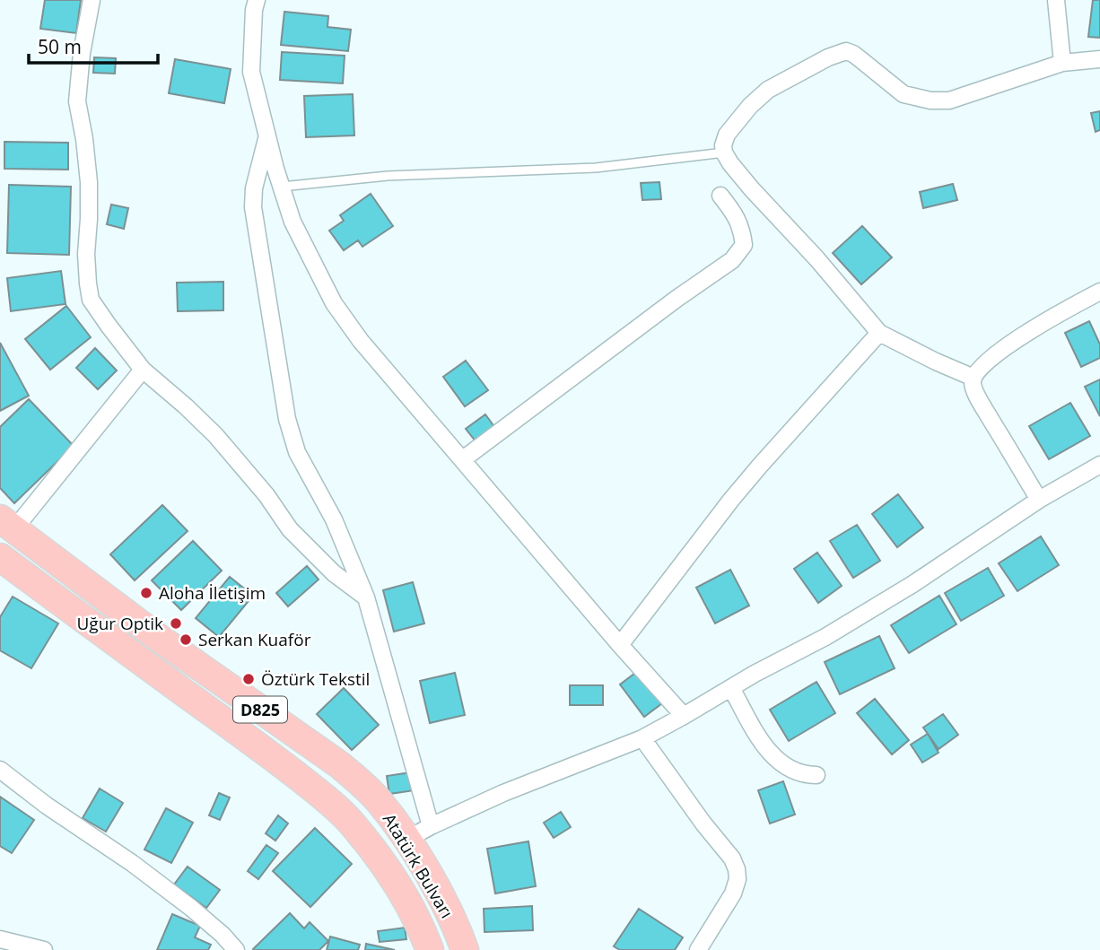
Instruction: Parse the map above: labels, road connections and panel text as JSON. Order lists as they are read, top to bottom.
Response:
{
  "streets": {
    "highway": ["D825", "Atatürk Bulvarı"]
  },
  "places": [
    "Aloha İletişim",
    "Uğur Optik",
    "Serkan Kuaför",
    "Öztürk Tekstil"
  ],
  "scale_bar": "50 m"
}
